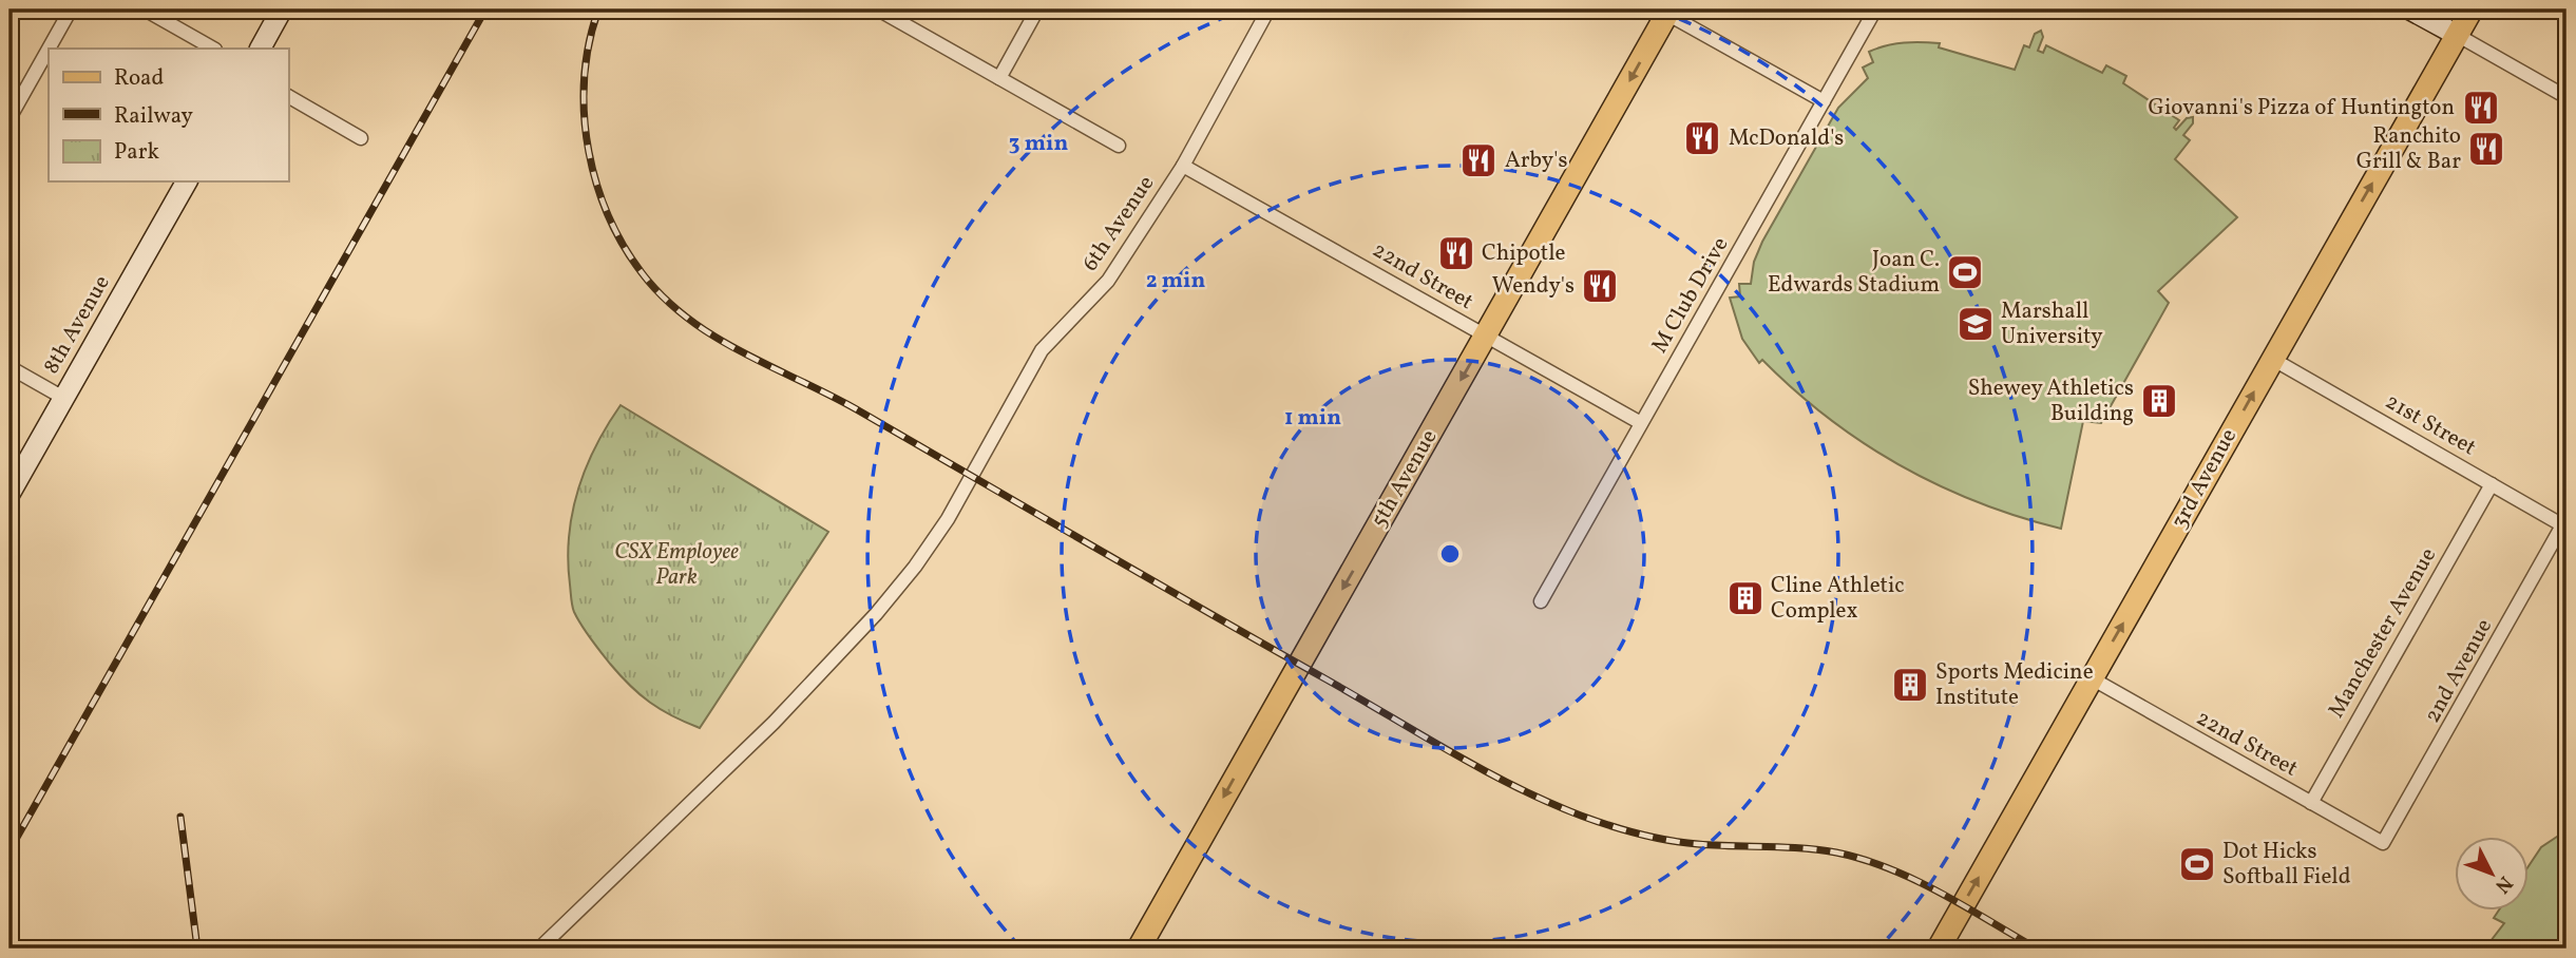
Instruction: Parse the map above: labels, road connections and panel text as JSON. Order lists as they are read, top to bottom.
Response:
{
  "streets": {
    "main road": ["8th Avenue", "5th Avenue", "3rd Avenue"],
    "street": [
      "6th Avenue",
      "22nd Street",
      "M Club Drive",
      "21st Street",
      "Manchester Avenue",
      "2nd Avenue"
    ]
  },
  "crossings": [
    ["6th Avenue", "22nd Street"],
    ["22nd Street", "M Club Drive"],
    ["22nd Street", "5th Avenue"],
    ["22nd Street", "3rd Avenue"],
    ["22nd Street", "Manchester Avenue"],
    ["22nd Street", "2nd Avenue"],
    ["21st Street", "3rd Avenue"],
    ["21st Street", "Manchester Avenue"],
    ["21st Street", "2nd Avenue"]
  ],
  "one_way": ["5th Avenue", "3rd Avenue"],
  "parks": ["CSX Employee Park"],
  "places": {
    "restaurant": [
      "Giovanni's Pizza of Huntington",
      "McDonald's",
      "Ranchito Grill & Bar",
      "Arby's",
      "Chipotle",
      "Wendy's"
    ],
    "sports": ["Joan C. Edwards Stadium", "Dot Hicks Softball Field"],
    "school or university": ["Marshall University"],
    "building": ["Shewey Athletics Building", "Cline Athletic Complex", "Sports Medicine Institute"]
  },
  "legend": ["Road", "Railway", "Park"],
  "north": "bottom right",
  "rings": ["3 min", "2 min", "1 min"]
}
